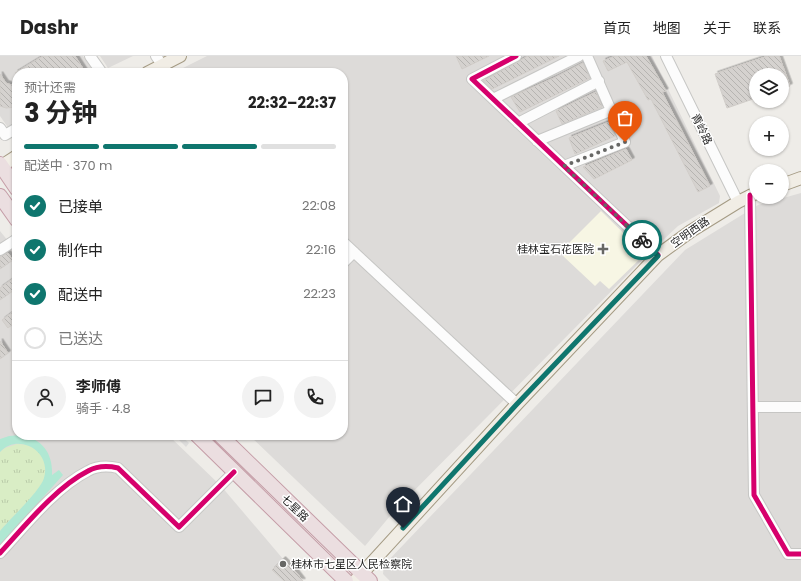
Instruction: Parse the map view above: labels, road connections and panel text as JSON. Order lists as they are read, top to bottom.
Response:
{
  "streets": {
    "highway": ["七星路"],
    "main road": ["空明西路"],
    "street": ["青岭路"]
  },
  "crossings": [
    ["青岭路", "空明西路"],
    ["空明西路", "七星路"]
  ],
  "places": {
    "health": ["桂林宝石花医院"],
    "other": ["桂林市七星区人民检察院"]
  },
  "page": {
    "header": "Dashr",
    "nav": [
      "首页",
      "地图",
      "关于",
      "联系"
    ],
    "map_buttons": ["+", "−"],
    "heading": ["3 分钟", "预计还需", "22:32–22:37"],
    "panel": ["李师傅", "骑手 · 4.8"],
    "bar": "配送中 · 370 m",
    "list": [
      ["已接单", "22:08"],
      ["制作中", "22:16"],
      ["配送中", "22:23"],
      "已送达"
    ]
  }
}
